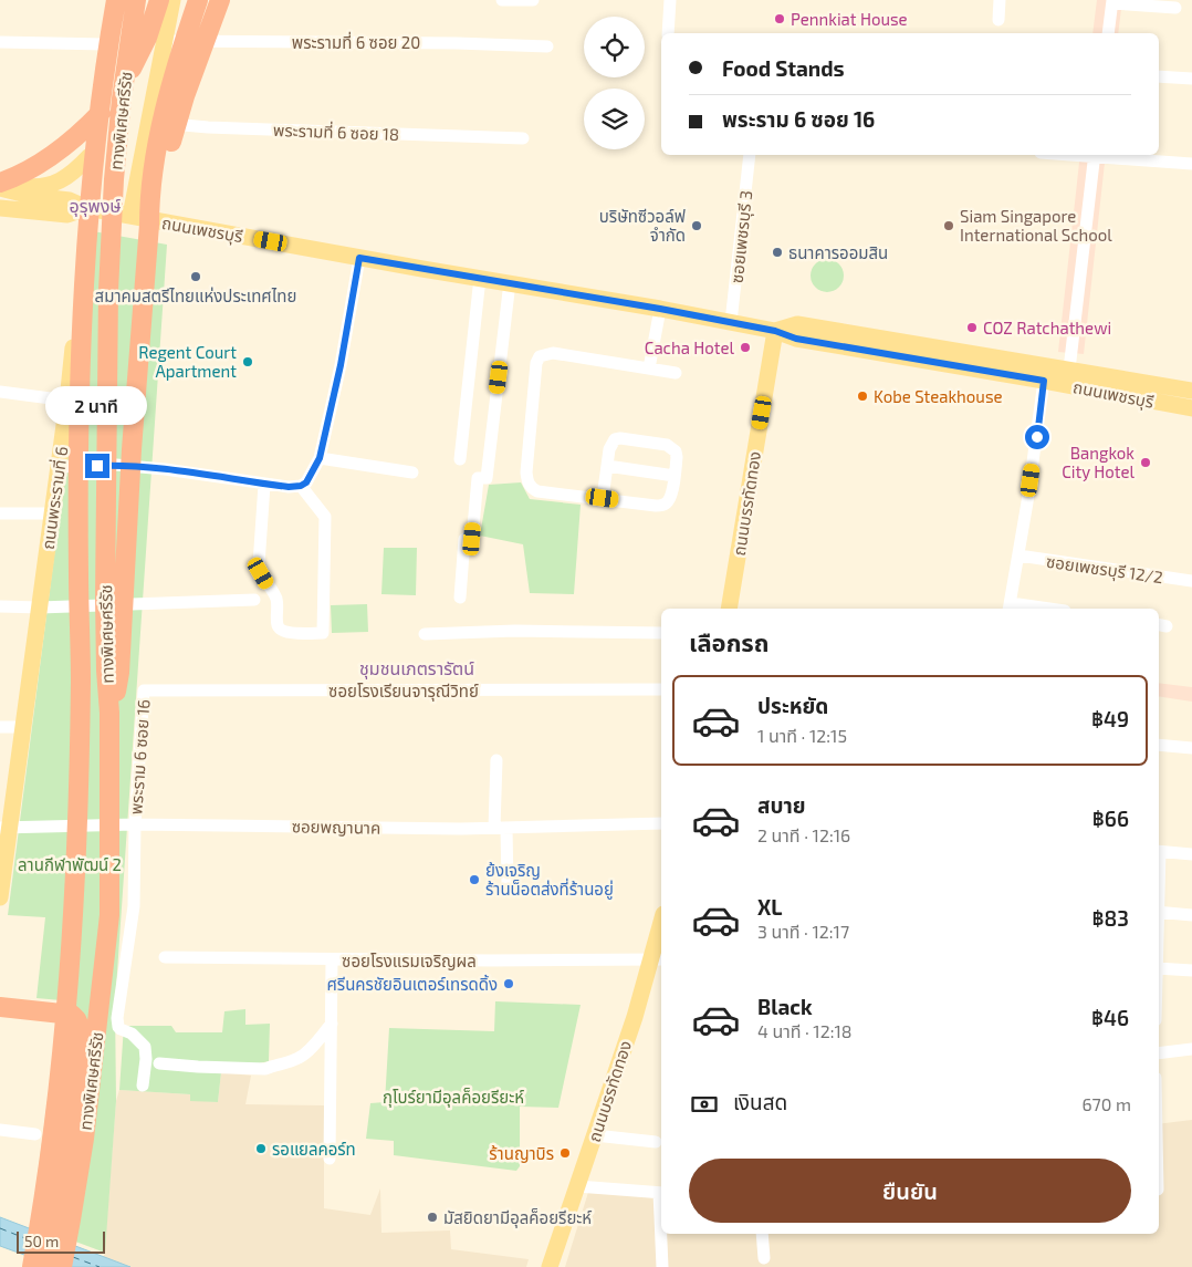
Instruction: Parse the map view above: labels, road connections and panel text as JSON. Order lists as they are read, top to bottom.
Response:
{
  "streets": {
    "highway": ["ทางพิเศษศรีรัช"],
    "main road": ["ถนนเพชรบุรี", "ถนนพระรามที่ 6", "ถนนบรรทัดทอง"],
    "street": [
      "พระรามที่ 6 ซอย 20",
      "พระรามที่ 6 ซอย 18",
      "ซอยเพชรบุรี 3",
      "ซอยเพชรบุรี 12/2",
      "ซอยโรงเรียนจารุณีวิทย์",
      "พระราม 6 ซอย 16",
      "ซอยพญานาค",
      "ซอยโรงแรมเจริญผล"
    ]
  },
  "crossings": [
    ["ทางพิเศษศรีรัช", "ถนนพระรามที่ 6"],
    ["ถนนเพชรบุรี", "ซอยเพชรบุรี 3"],
    ["ถนนเพชรบุรี", "ถนนพระรามที่ 6"],
    ["ถนนเพชรบุรี", "ถนนบรรทัดทอง"],
    ["ถนนพระรามที่ 6", "ซอยพญานาค"],
    ["ถนนบรรทัดทอง", "ซอยโรงแรมเจริญผล"],
    ["ซอยโรงเรียนจารุณีวิทย์", "พระราม 6 ซอย 16"],
    ["พระราม 6 ซอย 16", "ซอยพญานาค"]
  ],
  "districts": ["อุรุพงษ์", "ชุมชนเภตรารัตน์"],
  "parks": ["ลานกีฬาพัฒน์ 2", "กุโบร์ยามีอุลค็อยรียะห์"],
  "places": [
    "Pennkiat House",
    "บริษัทซีวอล์ฟ จำกัด",
    "Siam Singapore International School",
    "ธนาคารออมสิน",
    "สมาคมสตรีไทยแห่งประเทศไทย",
    "COZ Ratchathewi",
    "Cacha Hotel",
    "Regent Court Apartment",
    "Kobe Steakhouse",
    "Bangkok City Hotel",
    "ย้งเจริญ ร้านน็อตส่งที่ร้านอยู่",
    "ศรีนครชัยอินเตอร์เทรดดิ้ง",
    "รอแยลคอร์ท",
    "ร้านญาบิร",
    "มัสยิดยามีอุลค็อยรียะห์"
  ],
  "scale_bar": "50 m",
  "page": {
    "banner": ["Food Stands", "พระราม 6 ซอย 16"],
    "bubble": "2 นาที",
    "heading": "เลือกรถ",
    "list": [
      {
        "name": "ประหยัด",
        "note": "1 นาที · 12:15",
        "value": "฿49"
      },
      {
        "name": "สบาย",
        "note": "2 นาที · 12:16",
        "value": "฿66"
      },
      {
        "name": "XL",
        "note": "3 นาที · 12:17",
        "value": "฿83"
      },
      {
        "name": "Black",
        "note": "4 นาที · 12:18",
        "value": "฿46"
      }
    ],
    "pay": ["เงินสด", "670 m"],
    "buttons": "ยืนยัน",
    "scale": "50 m"
  }
}
